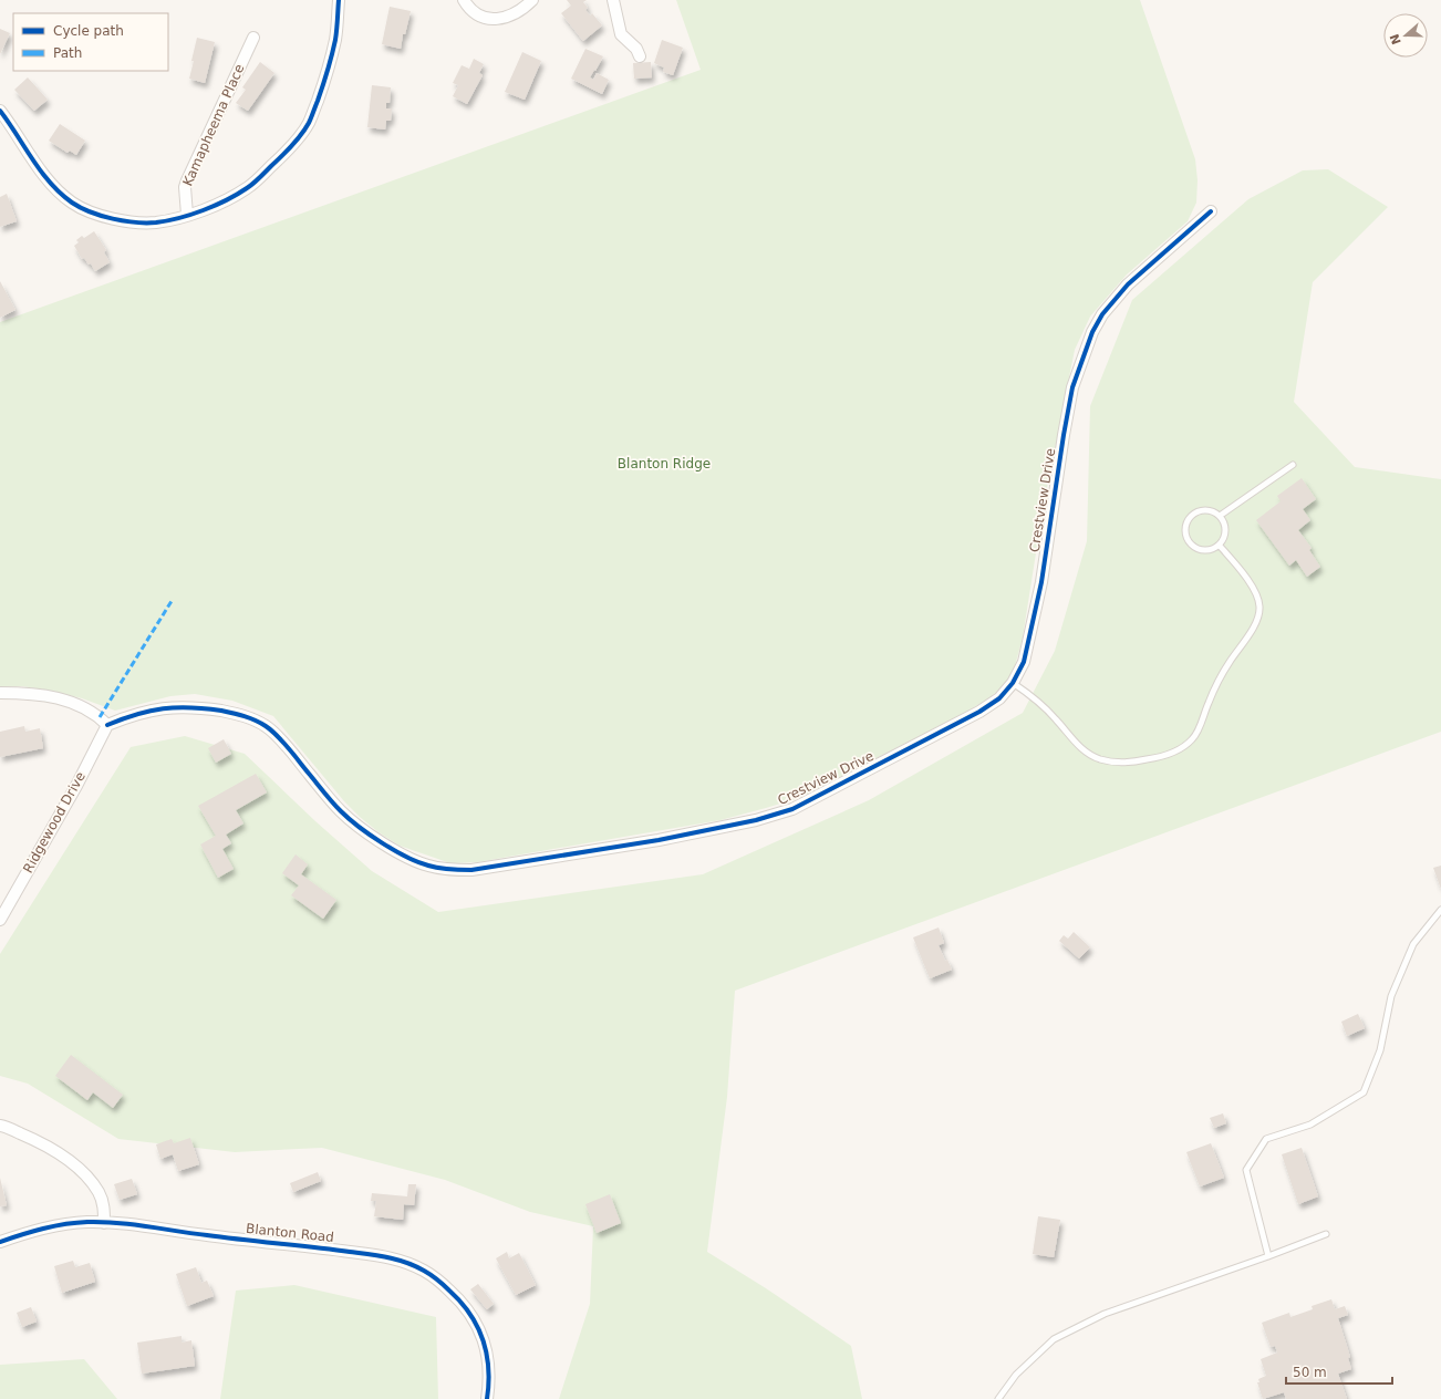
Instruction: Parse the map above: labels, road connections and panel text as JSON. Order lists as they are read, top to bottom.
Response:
{
  "streets": {
    "street": [
      "Kamapheema Place",
      "Crestview Drive",
      "Ridgewood Drive",
      "Blanton Road"
    ]
  },
  "crossings": [
    ["Crestview Drive", "Ridgewood Drive"]
  ],
  "parks": ["Blanton Ridge"],
  "legend": ["Cycle path", "Path"],
  "scale_bar": "50 m",
  "north": "left"
}
